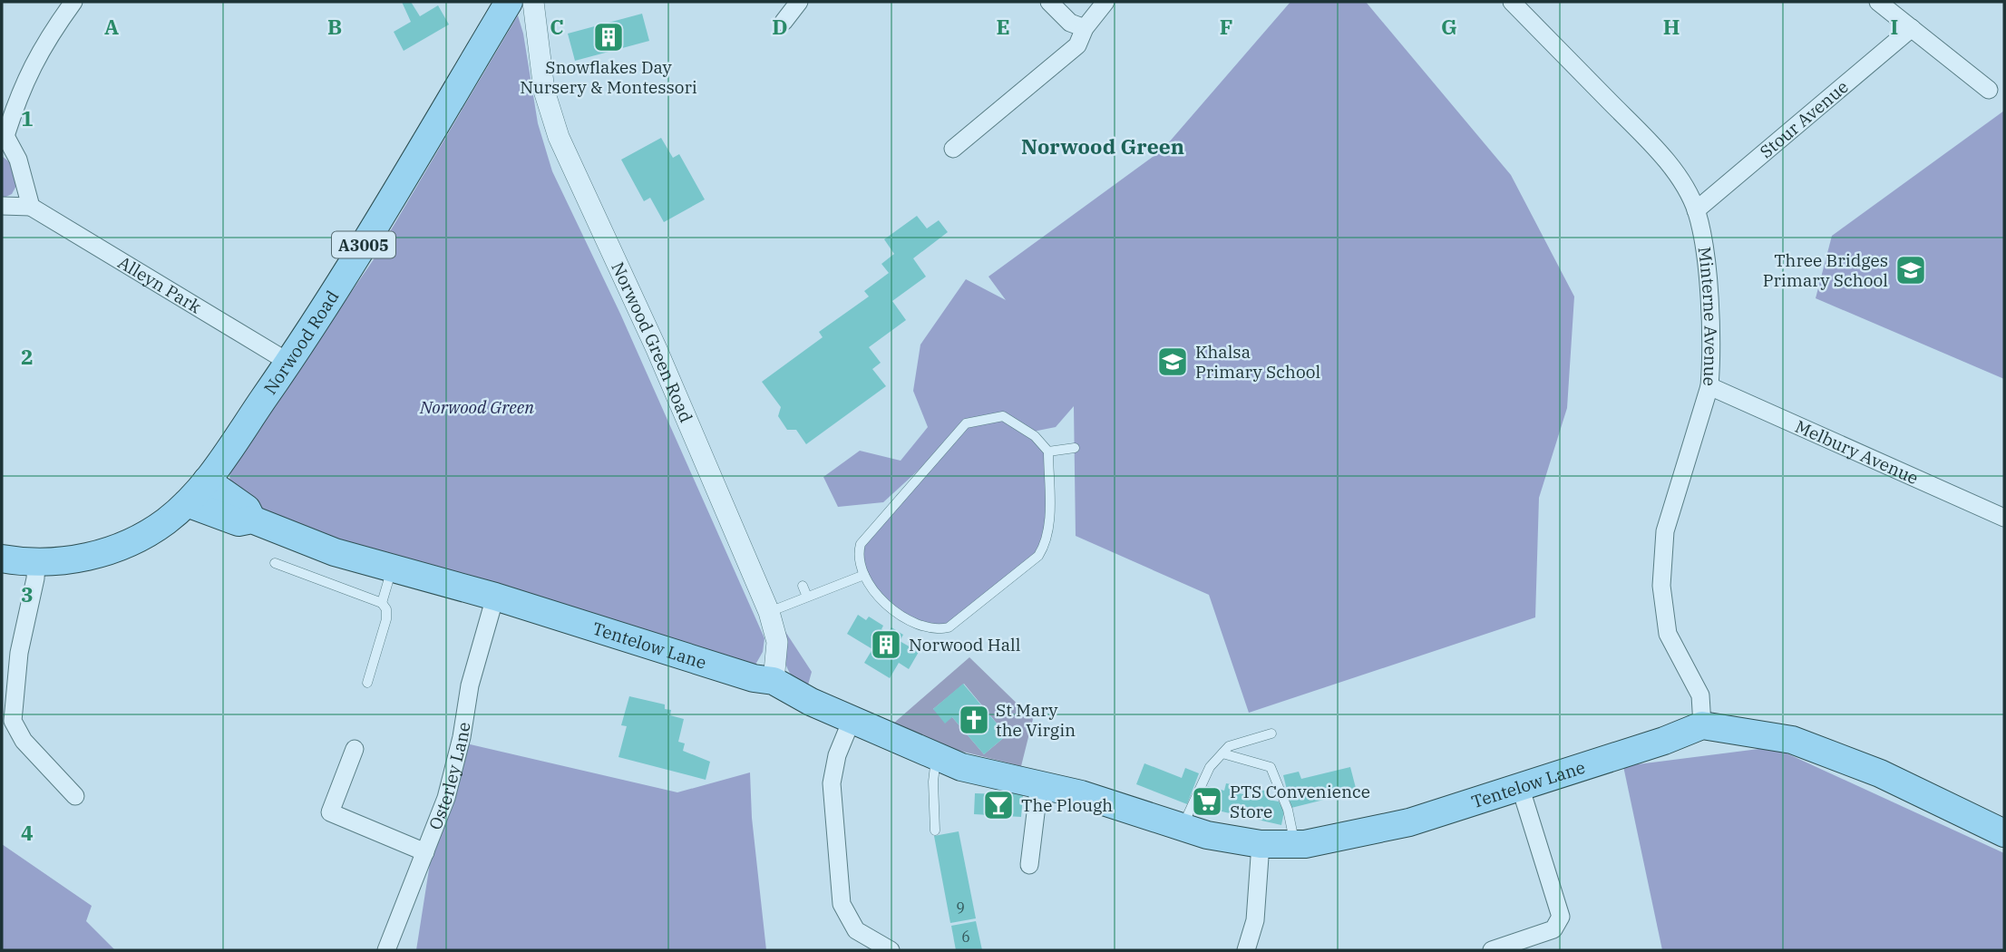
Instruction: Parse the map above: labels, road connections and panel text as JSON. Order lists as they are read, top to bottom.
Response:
{
  "streets": {
    "main road": ["A3005", "Norwood Road", "Tentelow Lane"],
    "street": [
      "Stour Avenue",
      "Alleyn Park",
      "Minterne Avenue",
      "Norwood Green Road",
      "Melbury Avenue",
      "Osterley Lane"
    ]
  },
  "crossings": [
    ["Stour Avenue", "Minterne Avenue"],
    ["Alleyn Park", "Norwood Road"],
    ["Minterne Avenue", "Melbury Avenue"],
    ["Minterne Avenue", "Tentelow Lane"],
    ["Norwood Road", "Tentelow Lane"],
    ["Norwood Green Road", "Tentelow Lane"],
    ["Tentelow Lane", "Osterley Lane"]
  ],
  "districts": ["Norwood Green"],
  "parks": ["Norwood Green"],
  "places": {
    "building": ["Snowflakes Day Nursery & Montessori", "Norwood Hall"],
    "school or university": ["Three Bridges Primary School", "Khalsa Primary School"],
    "church": ["St Mary the Virgin"],
    "supermarket": ["PTS Convenience Store"],
    "bar": ["The Plough"]
  },
  "house_numbers": ["9", "6"],
  "grid": {
    "columns": [
      "A",
      "B",
      "C",
      "D",
      "E",
      "F",
      "G",
      "H",
      "I"
    ],
    "rows": [
      "1",
      "2",
      "3",
      "4"
    ]
  }
}
